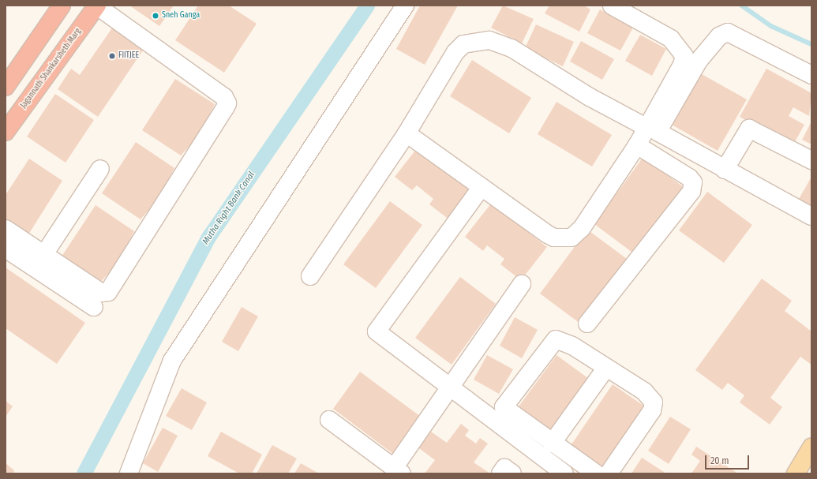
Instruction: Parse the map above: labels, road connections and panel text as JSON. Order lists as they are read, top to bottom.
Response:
{
  "streets": {
    "highway": ["Jagannath Shankarsheth Marg"]
  },
  "water": ["Mutha Right Bank Canal"],
  "places": ["Sneh Ganga", "FIITJEE"],
  "scale_bar": "20 m"
}
